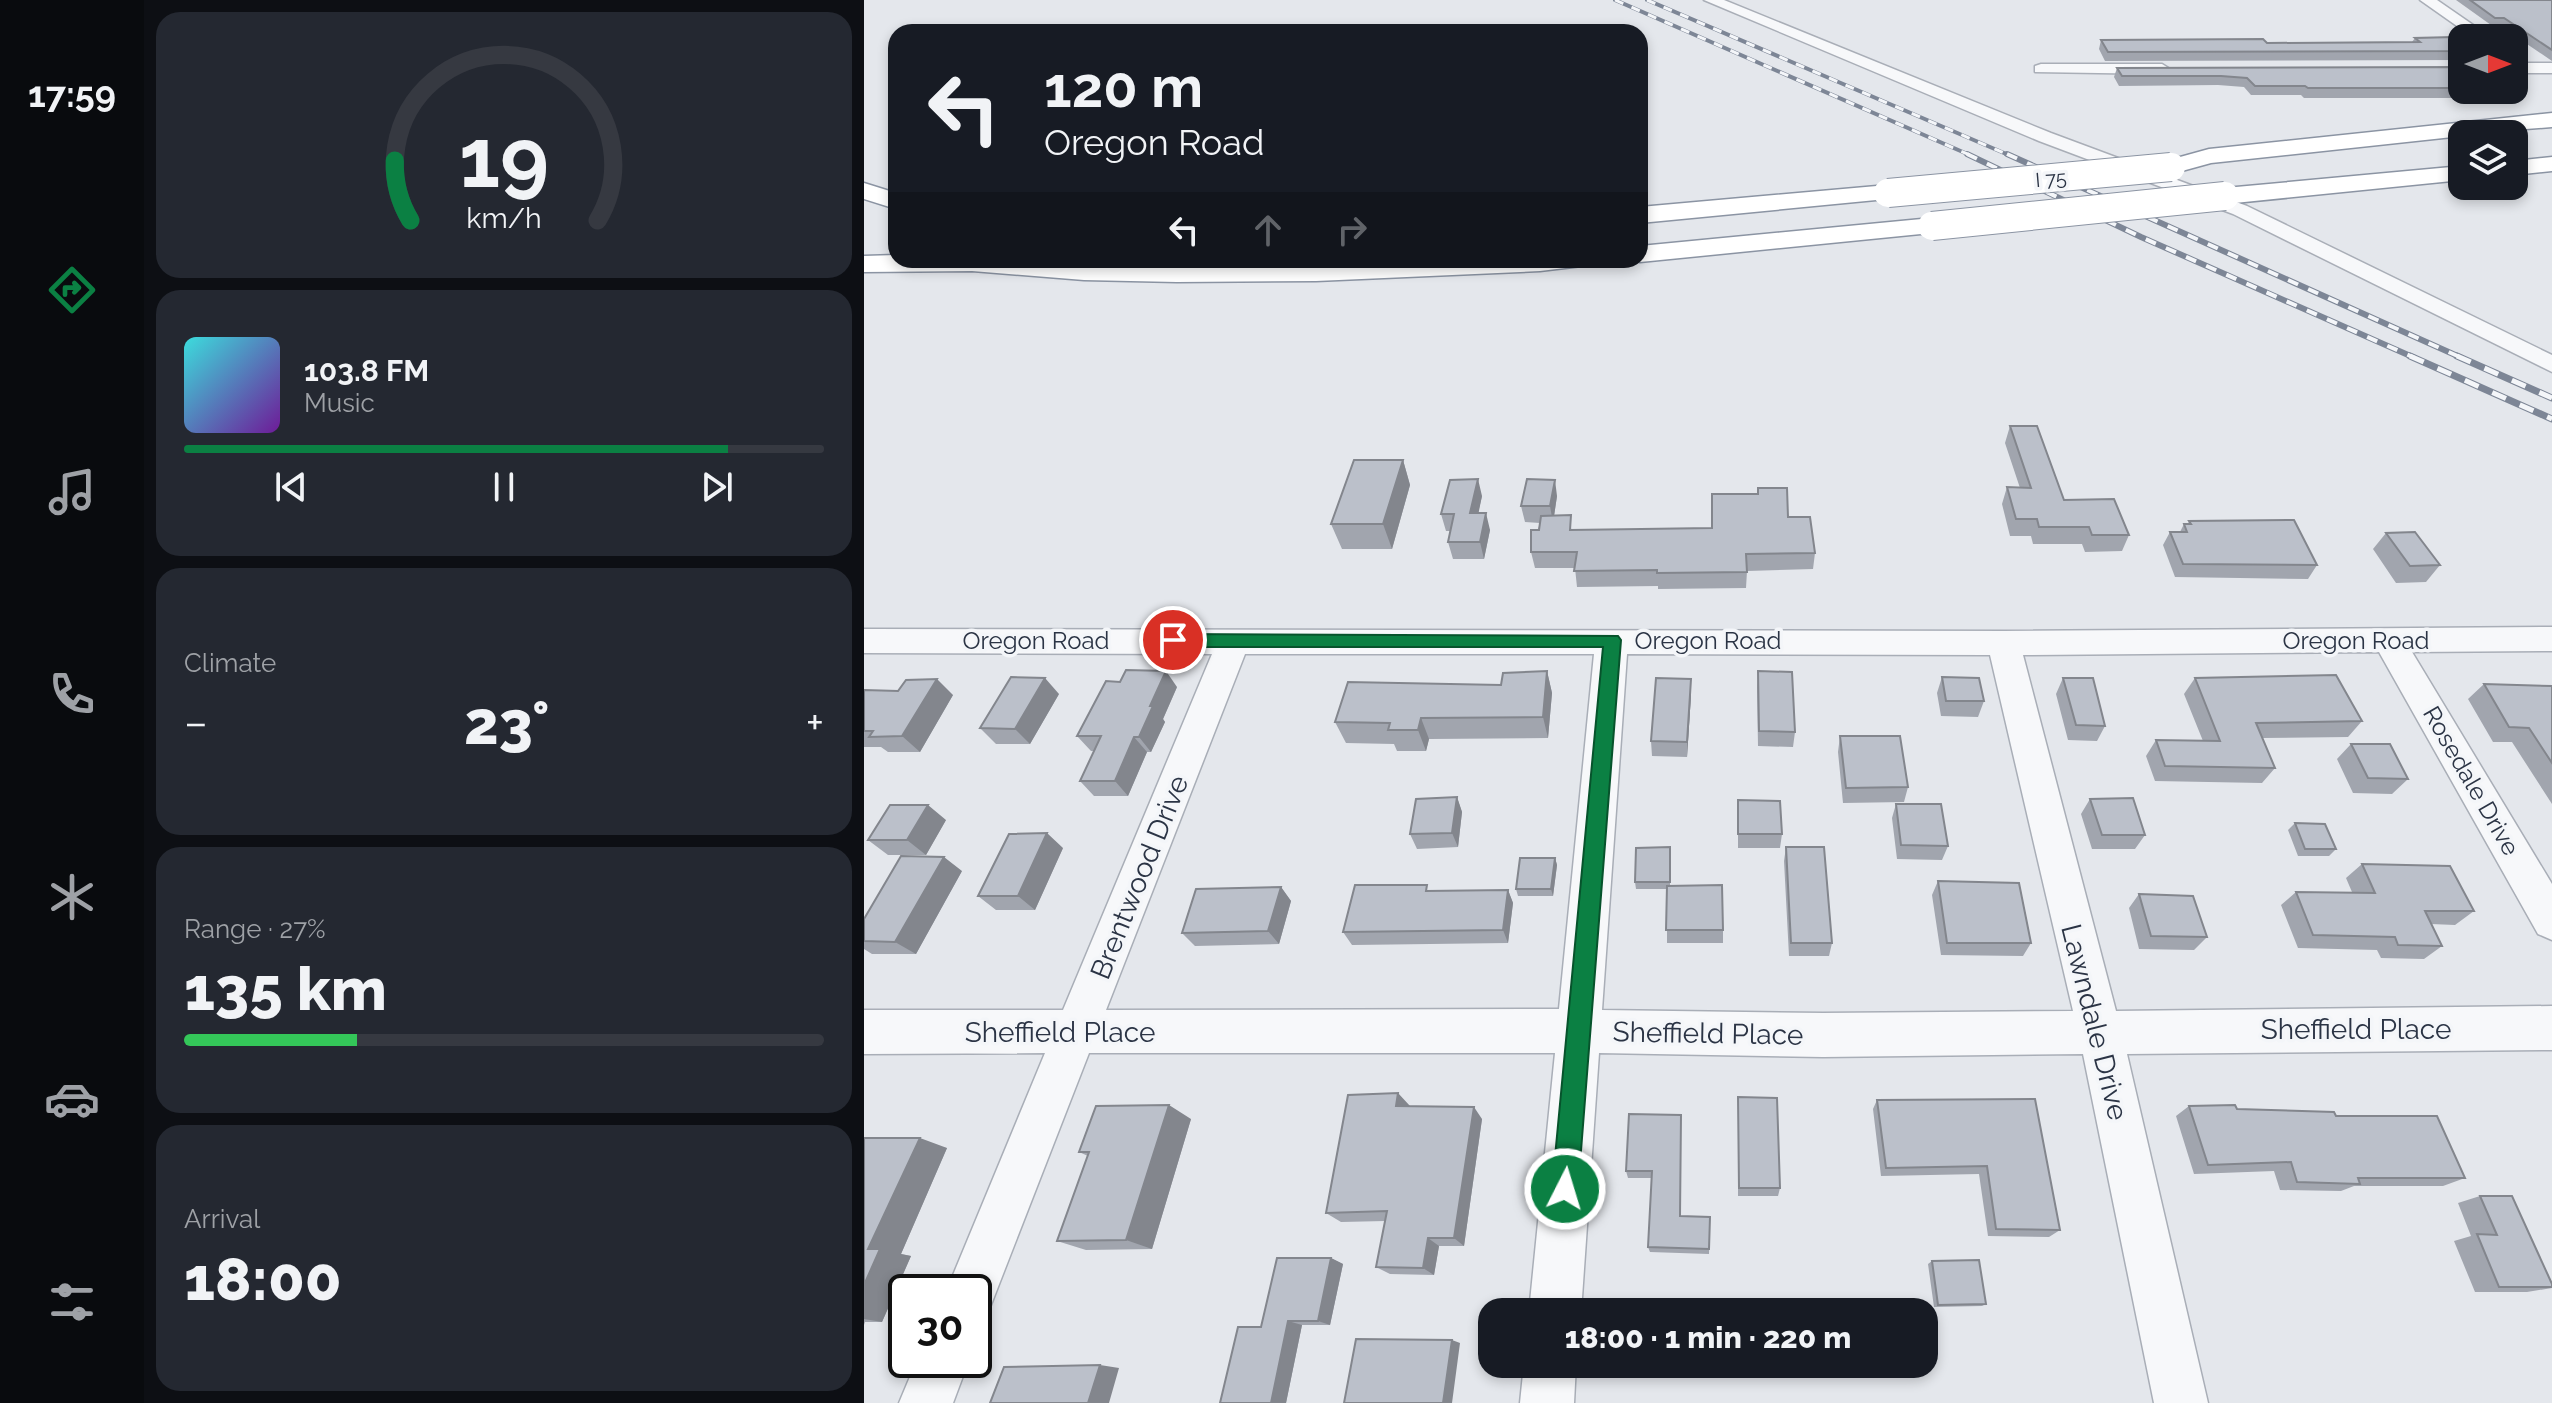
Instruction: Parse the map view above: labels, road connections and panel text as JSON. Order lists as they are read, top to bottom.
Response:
{
  "streets": {
    "highway": ["I 75"],
    "street": [
      "Oregon Road",
      "Rosedale Drive",
      "Brentwood Drive",
      "Lawndale Drive",
      "Sheffield Place"
    ]
  },
  "crossings": [
    ["Oregon Road", "Rosedale Drive"],
    ["Oregon Road", "Brentwood Drive"],
    ["Oregon Road", "Lawndale Drive"],
    ["Brentwood Drive", "Sheffield Place"],
    ["Lawndale Drive", "Sheffield Place"]
  ],
  "north": "right",
  "page": {
    "tabs": "17:59",
    "turn": ["120 m", "Oregon Road"],
    "song": ["103.8 FM", "Music"],
    "tile": [
      "Climate",
      ["Range · 27%", "135 km"],
      ["Arrival", "18:00"]
    ],
    "heat": ["−", "23°", "+"],
    "limit": "30",
    "trip": "18:00 · 1 min · 220 m",
    "gauge": ["19", "km/h"]
  }
}
